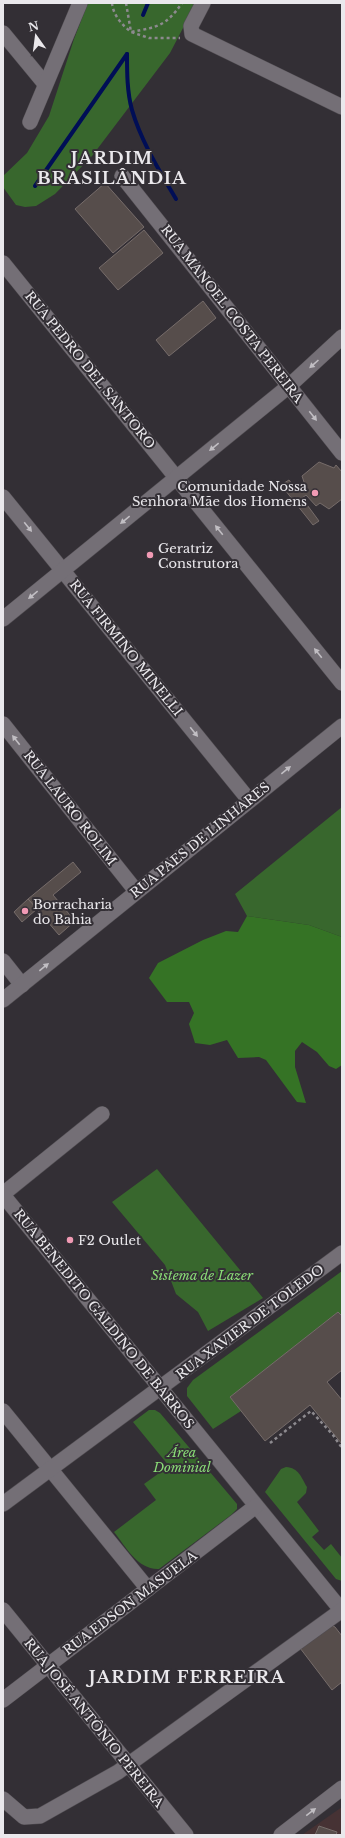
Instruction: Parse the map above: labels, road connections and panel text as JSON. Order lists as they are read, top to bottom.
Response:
{
  "streets": {
    "street": [
      "RUA MANOEL COSTA PEREIRA",
      "RUA PEDRO DEL SANTORO",
      "RUA FIRMINO MINELLI",
      "RUA LAURO ROLIM",
      "RUA PAES DE LINHARES",
      "RUA BENEDITO GALDINO DE BARROS",
      "RUA XAVIER DE TOLEDO",
      "RUA EDSON MASUELA",
      "RUA JOSÉ ANTÔNIO PEREIRA"
    ]
  },
  "crossings": [
    ["RUA FIRMINO MINELLI", "RUA PAES DE LINHARES"],
    ["RUA LAURO ROLIM", "RUA PAES DE LINHARES"],
    ["RUA BENEDITO GALDINO DE BARROS", "RUA XAVIER DE TOLEDO"],
    ["RUA BENEDITO GALDINO DE BARROS", "RUA EDSON MASUELA"],
    ["RUA EDSON MASUELA", "RUA JOSÉ ANTÔNIO PEREIRA"]
  ],
  "one_way": ["RUA FIRMINO MINELLI", "RUA LAURO ROLIM", "RUA PAES DE LINHARES"],
  "districts": ["JARDIM BRASILÂNDIA", "JARDIM FERREIRA"],
  "parks": ["Sistema de Lazer", "Área Dominial"],
  "places": [
    "Comunidade Nossa Senhora Mãe dos Homens",
    "Geratriz Construtora",
    "Borracharia do Bahia",
    "F2 Outlet"
  ],
  "north": "top"
}
